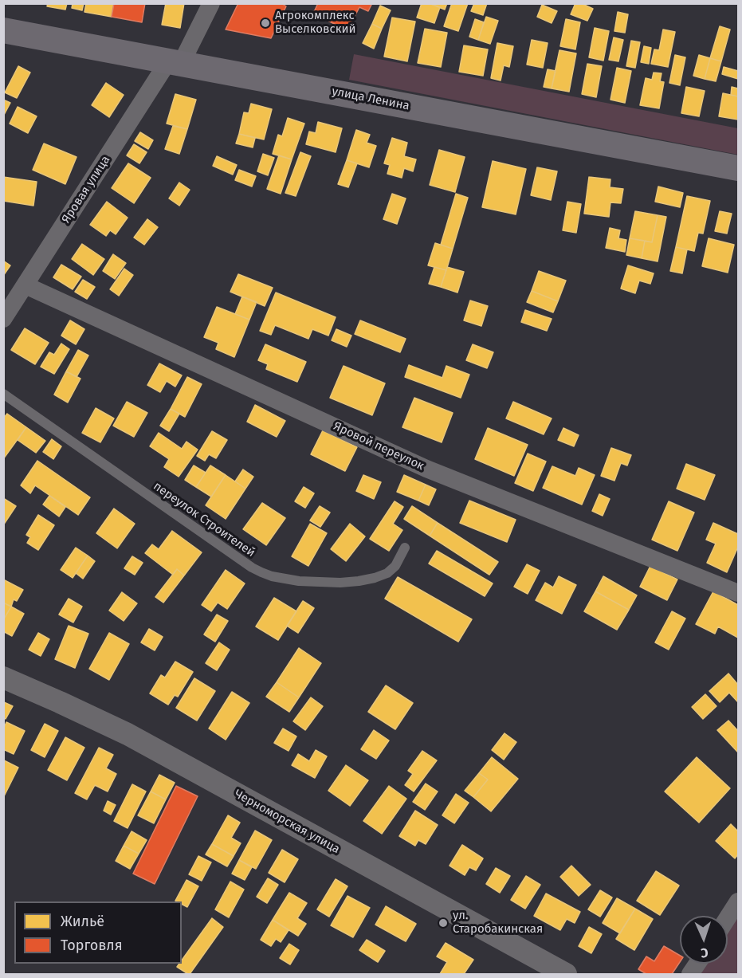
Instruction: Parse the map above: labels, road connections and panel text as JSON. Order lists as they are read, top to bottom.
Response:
{
  "streets": {
    "main road": ["улица Ленина"],
    "street": ["Яровая улица", "Яровой переулок", "Черноморская улица"],
    "lane": ["переулок Строителей"]
  },
  "crossings": [
    ["улица Ленина", "Яровая улица"],
    ["Яровая улица", "Яровой переулок"]
  ],
  "places": ["Агрокомплекс Выселковский", "ул. Старобакинская"],
  "legend": ["Жильё", "Торговля"],
  "north": "bottom"
}
